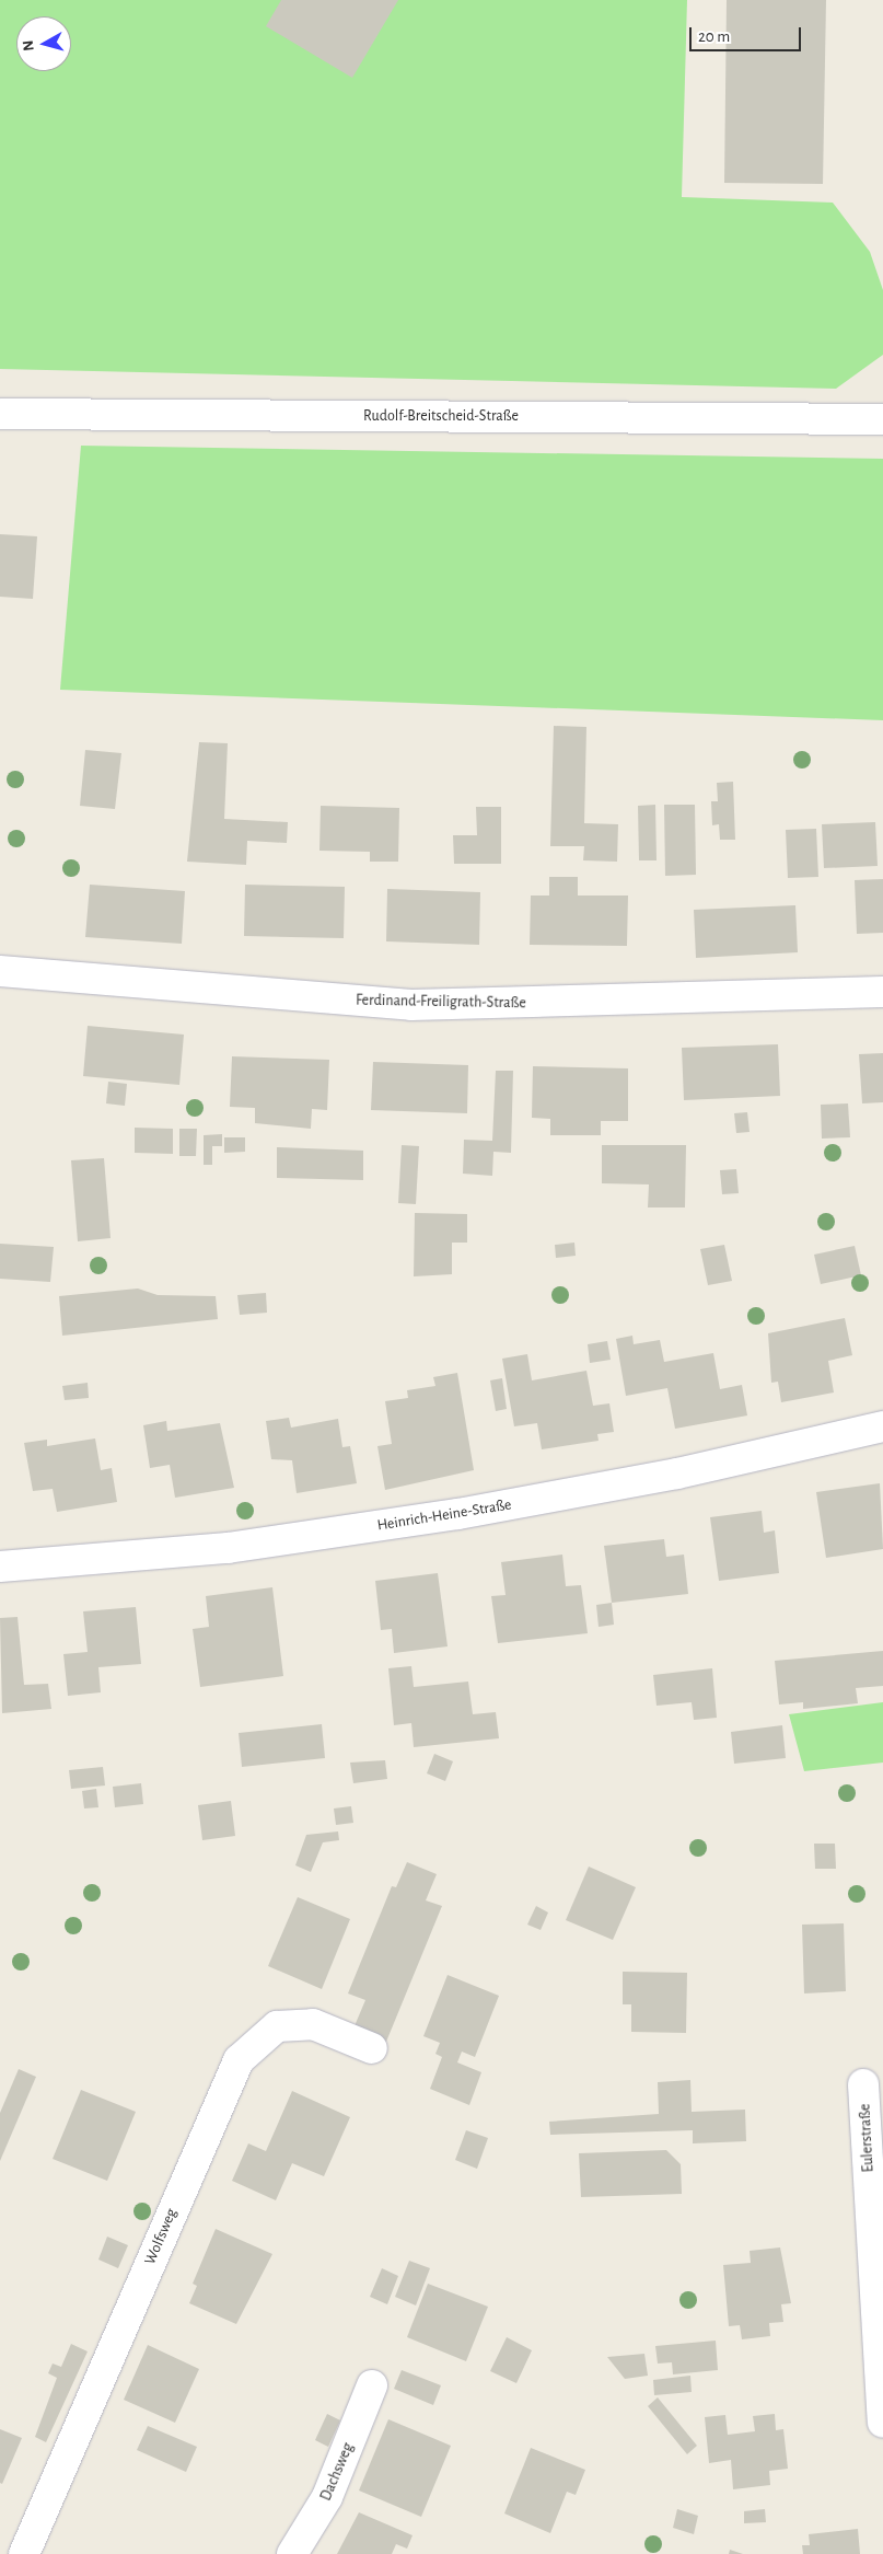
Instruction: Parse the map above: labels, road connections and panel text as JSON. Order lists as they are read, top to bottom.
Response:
{
  "streets": {
    "street": [
      "Rudolf-Breitscheid-Straße",
      "Ferdinand-Freiligrath-Straße",
      "Heinrich-Heine-Straße",
      "Eulerstraße",
      "Wolfsweg",
      "Dachsweg"
    ]
  },
  "scale_bar": "20 m",
  "north": "left"
}
